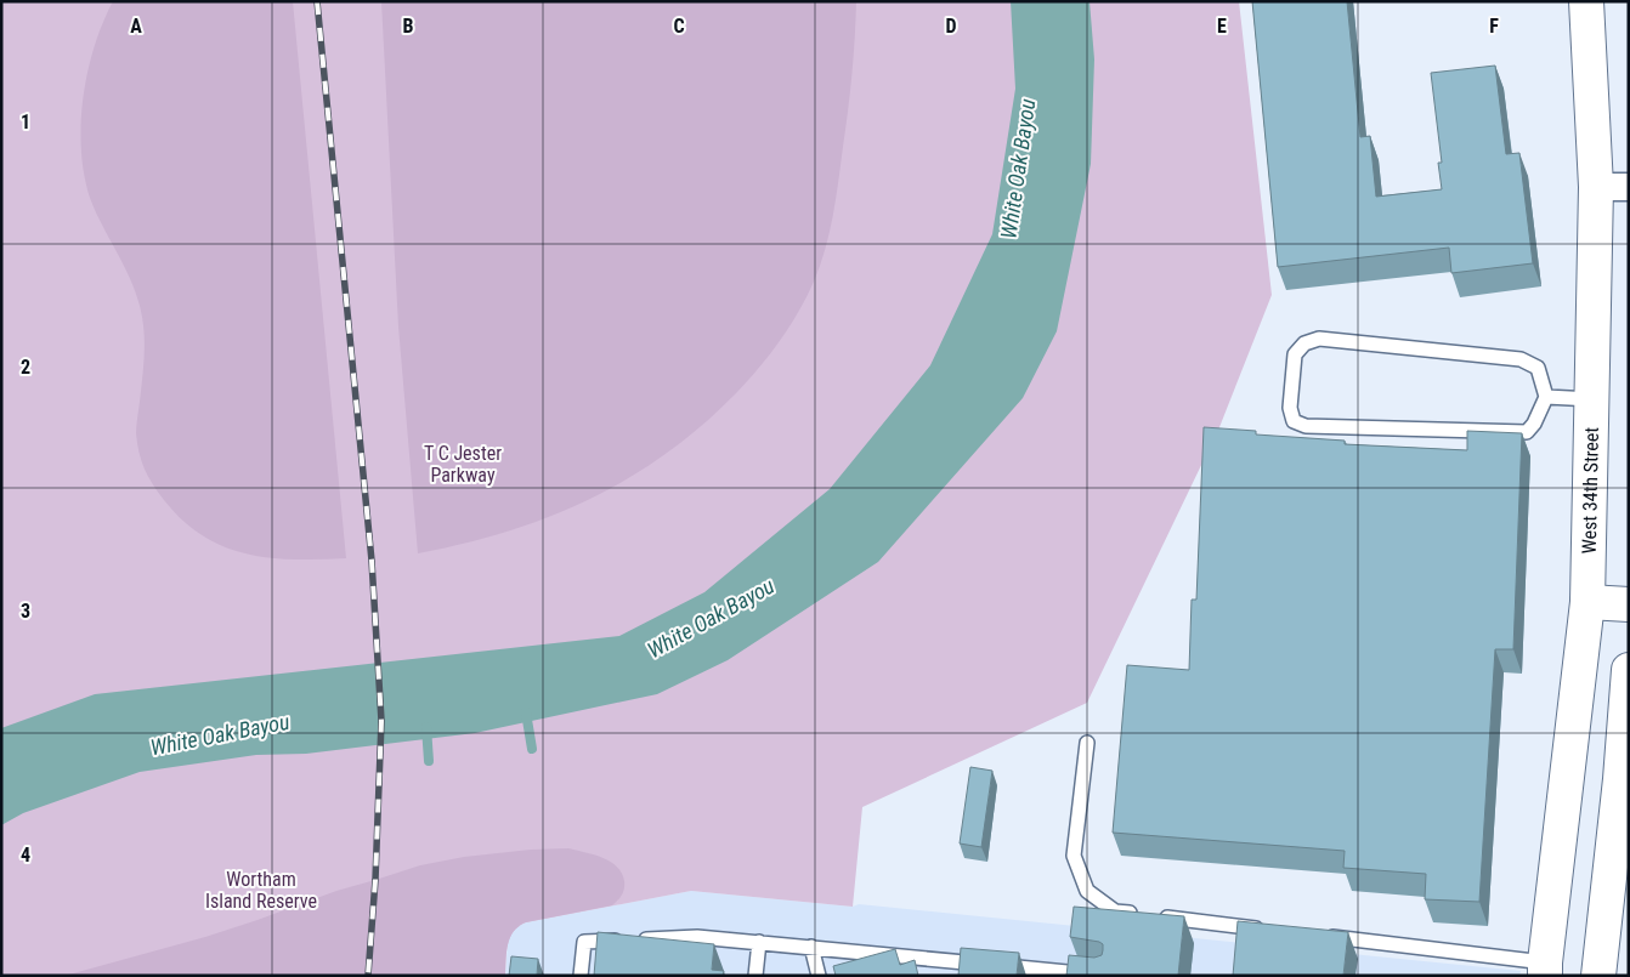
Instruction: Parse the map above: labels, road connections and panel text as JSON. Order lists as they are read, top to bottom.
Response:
{
  "streets": {
    "main road": ["West 34th Street"]
  },
  "water": ["White Oak Bayou"],
  "parks": ["T C Jester Parkway", "Wortham Island Reserve"],
  "grid": {
    "columns": [
      "A",
      "B",
      "C",
      "D",
      "E",
      "F"
    ],
    "rows": [
      "1",
      "2",
      "3",
      "4"
    ]
  }
}
